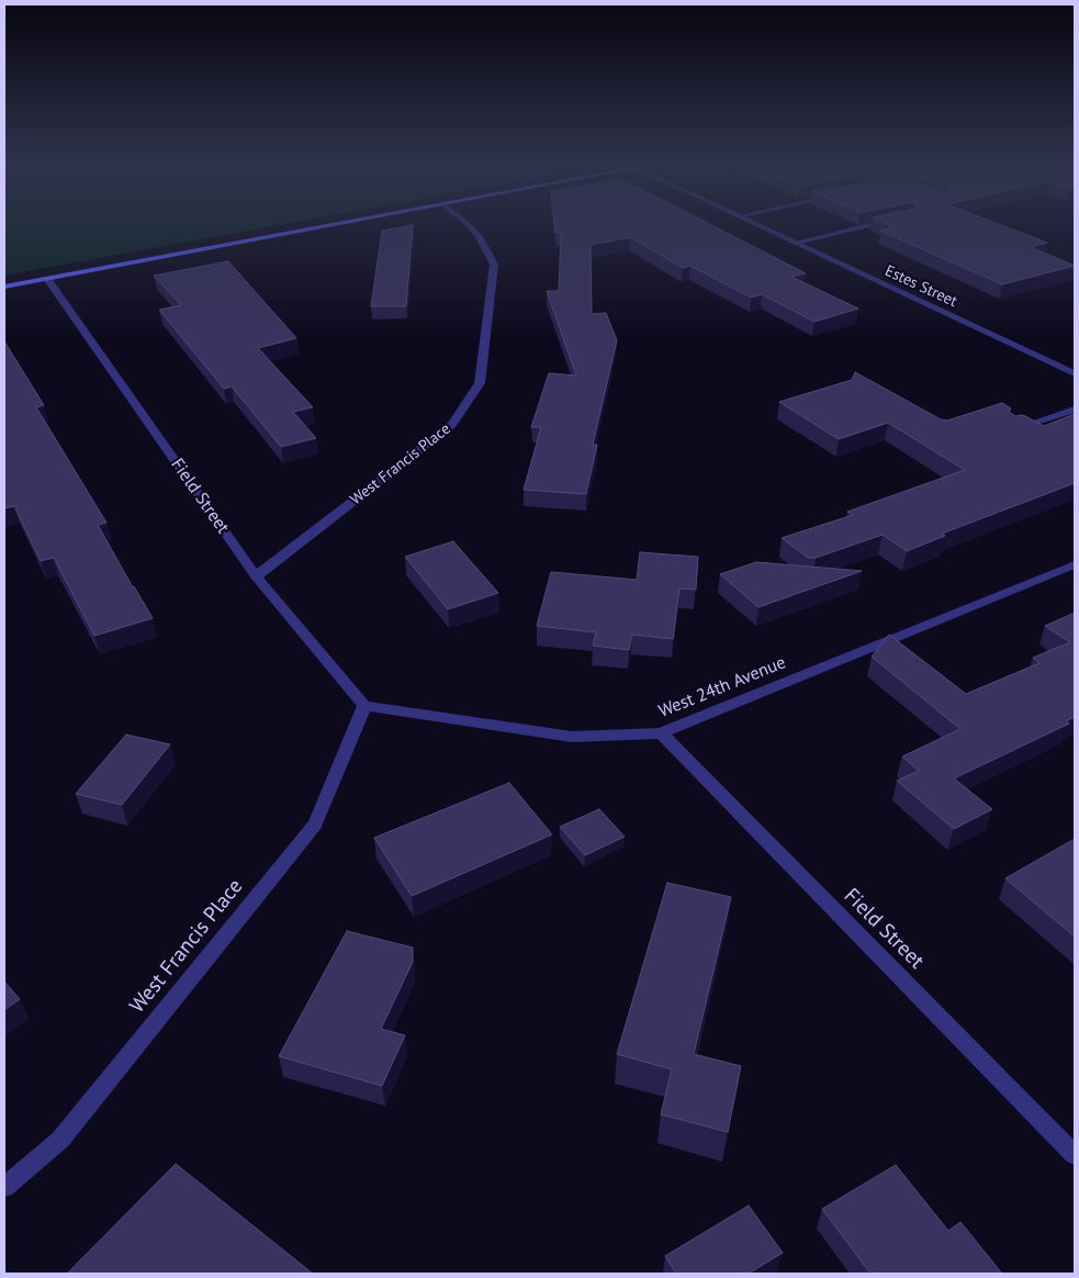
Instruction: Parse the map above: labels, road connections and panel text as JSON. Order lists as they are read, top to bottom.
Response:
{
  "streets": {
    "street": [
      "Estes Street",
      "West Francis Place",
      "Field Street",
      "West 24th Avenue"
    ]
  },
  "crossings": [
    ["West Francis Place", "Field Street"],
    ["West Francis Place", "West 24th Avenue"],
    ["Field Street", "West 24th Avenue"]
  ]
}
